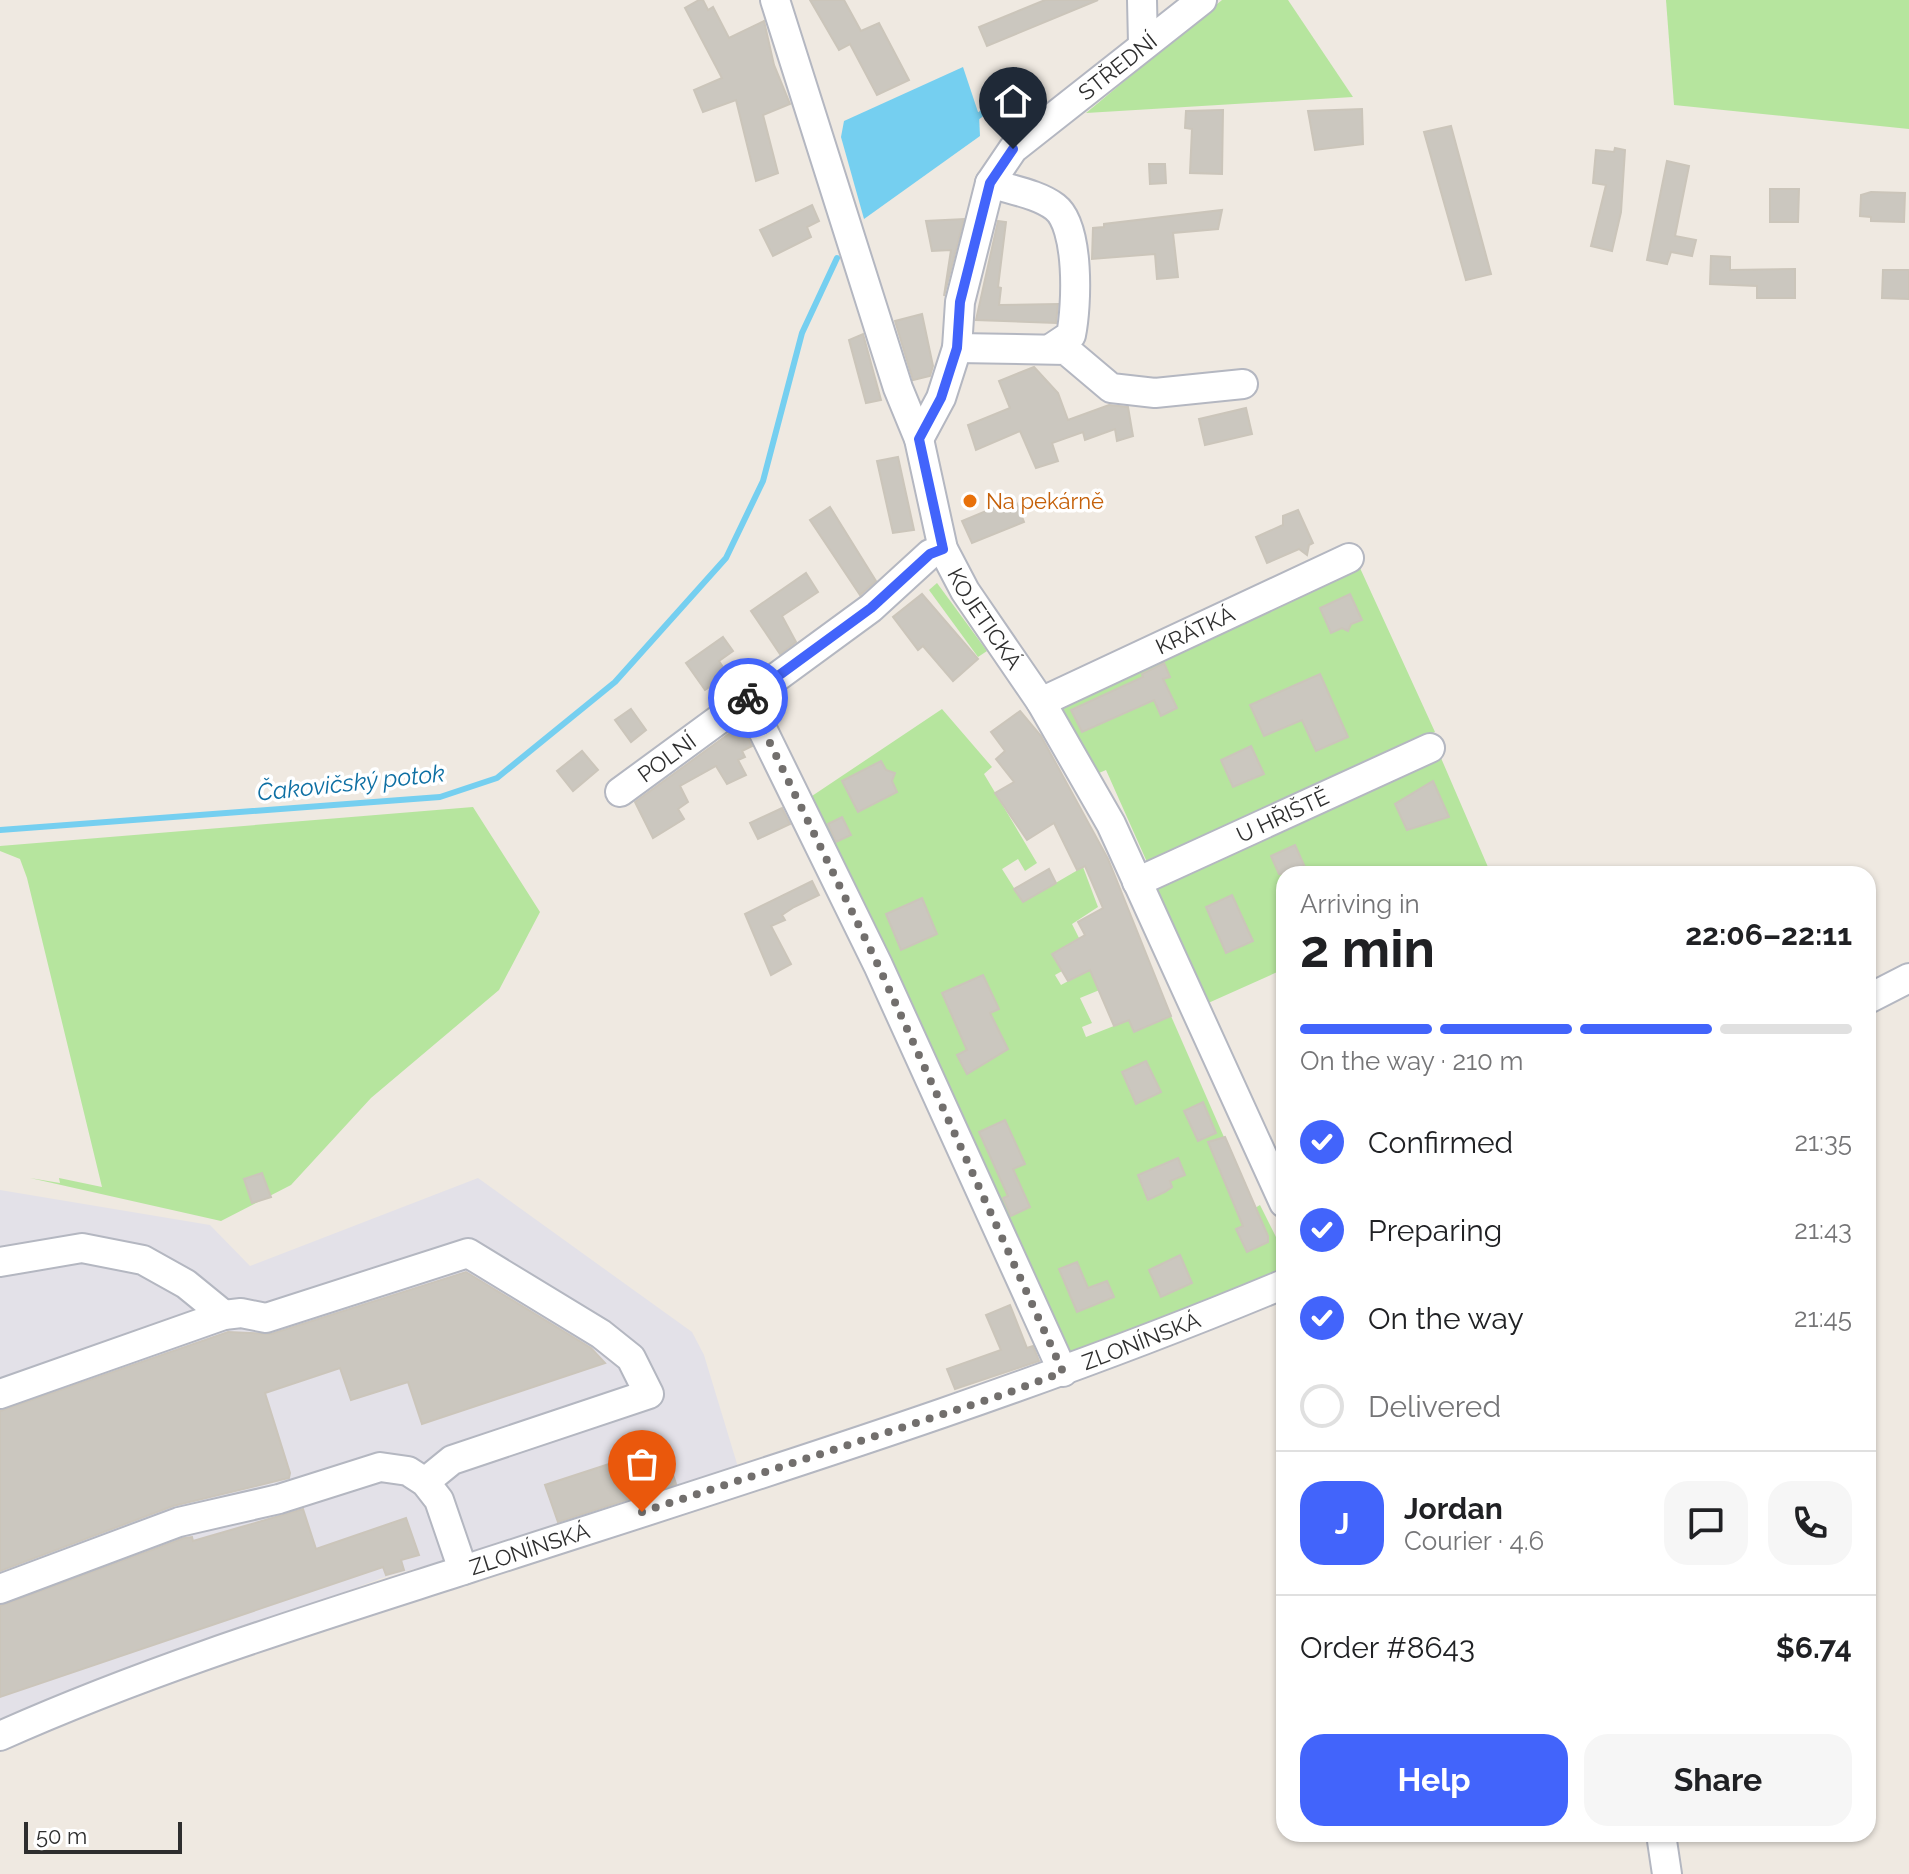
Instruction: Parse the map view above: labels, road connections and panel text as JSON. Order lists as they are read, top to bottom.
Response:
{
  "streets": {
    "street": [
      "STŘEDNÍ",
      "KOJETICKÁ",
      "KRÁTKÁ",
      "POLNÍ",
      "U HŘIŠTĚ",
      "ZLONÍNSKÁ"
    ]
  },
  "crossings": [
    ["STŘEDNÍ", "KOJETICKÁ"],
    ["KOJETICKÁ", "KRÁTKÁ"],
    ["KOJETICKÁ", "POLNÍ"],
    ["KOJETICKÁ", "U HŘIŠTĚ"]
  ],
  "water": ["Čakovičský potok"],
  "places": ["Na pekárně"],
  "scale_bar": "50 m",
  "page": {
    "heading": ["2 min", "Arriving in", "22:06–22:11"],
    "panel": [
      "Jordan",
      "Courier · 4.6",
      "Order #8643",
      "$6.74"
    ],
    "bar": "On the way · 210 m",
    "list": [
      ["Confirmed", "21:35"],
      ["Preparing", "21:43"],
      ["On the way", "21:45"],
      "Delivered"
    ],
    "round": "J",
    "buttons": ["Help", "Share"],
    "scale": "50 m"
  }
}
